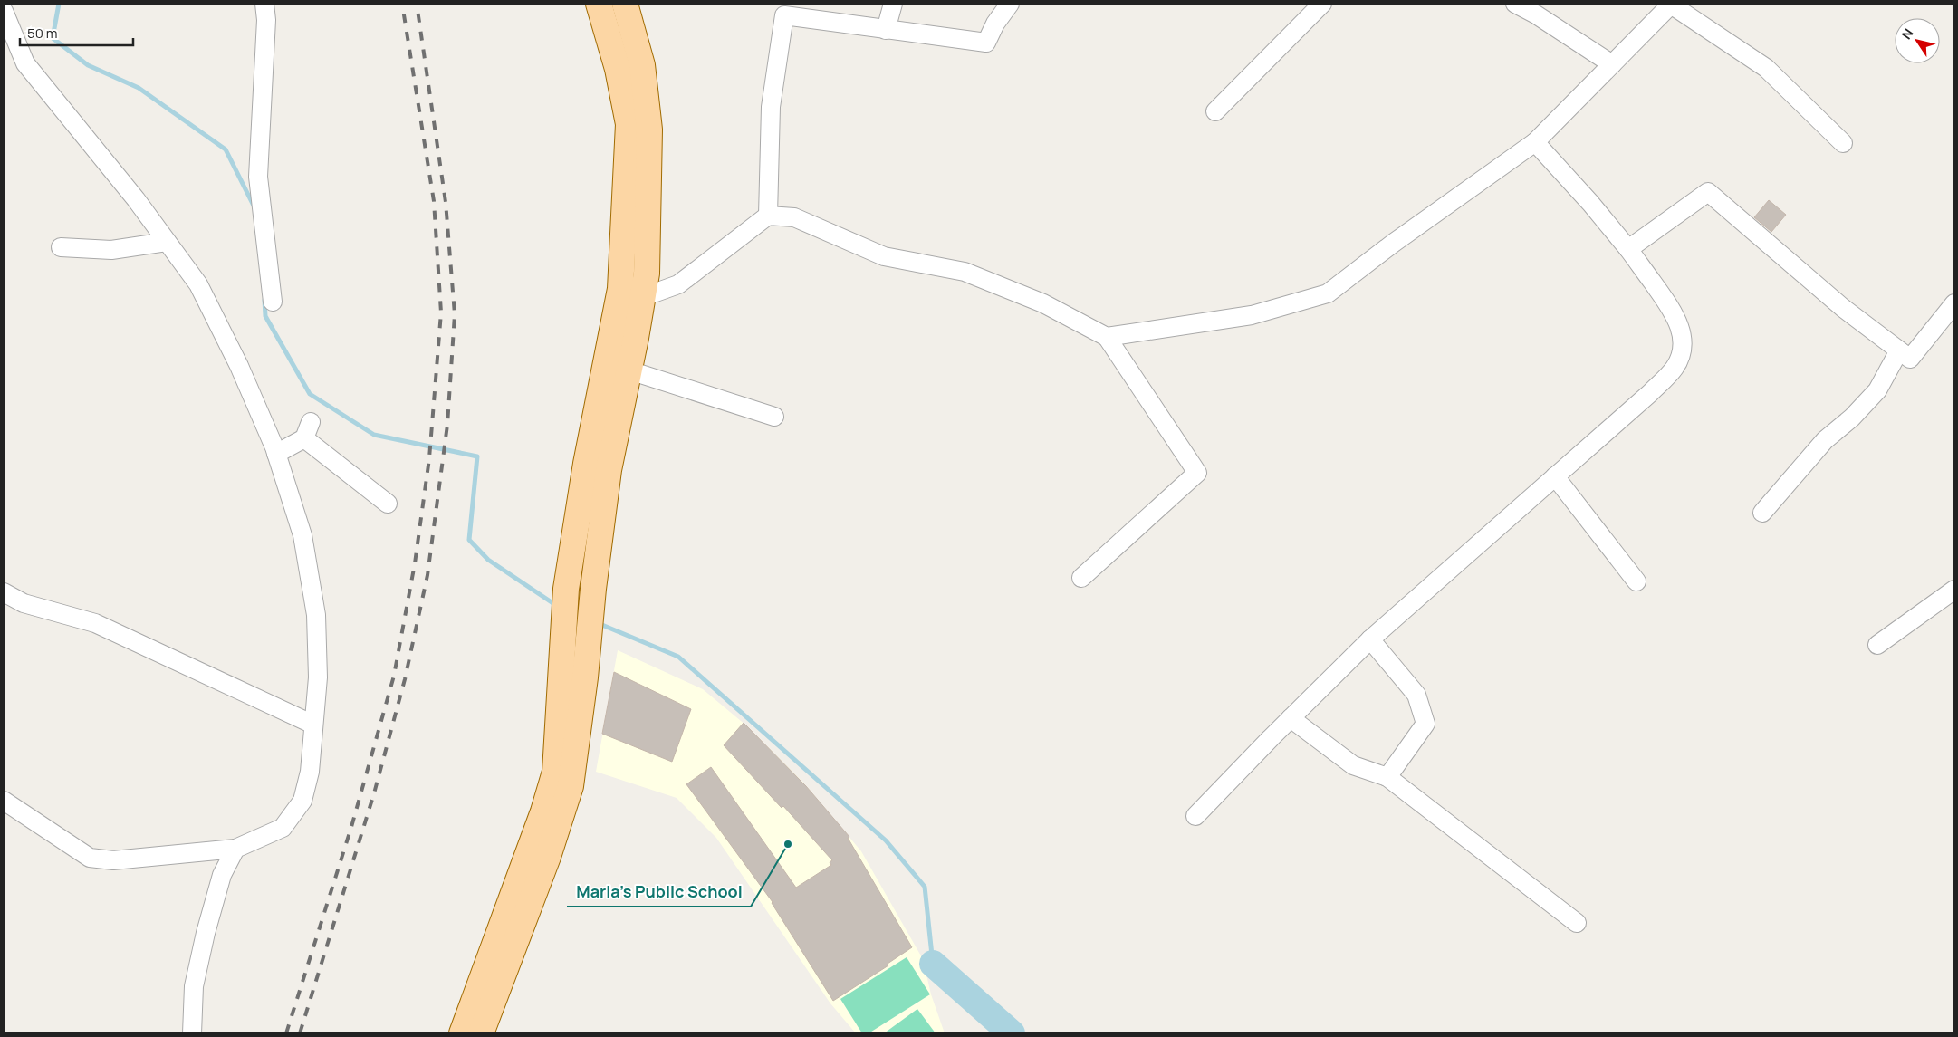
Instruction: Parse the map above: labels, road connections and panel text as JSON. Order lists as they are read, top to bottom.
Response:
{
  "places": ["Maria's Public School"],
  "scale_bar": "50 m",
  "north": "top left"
}
